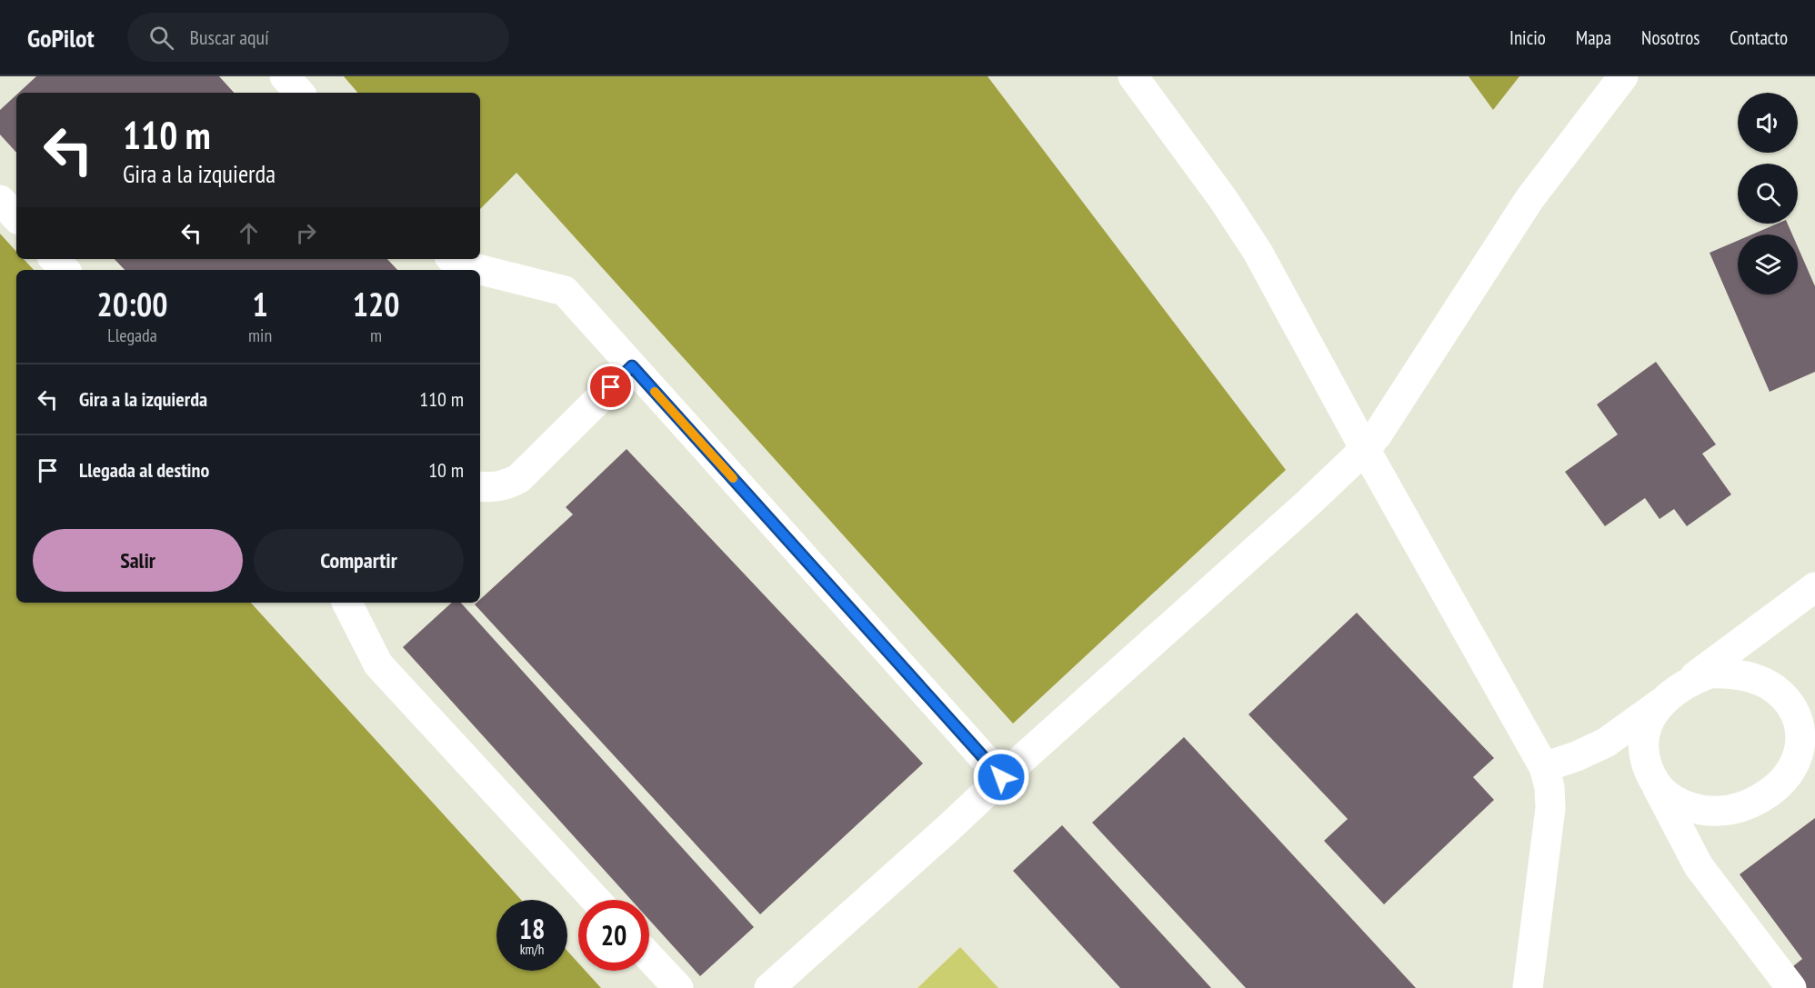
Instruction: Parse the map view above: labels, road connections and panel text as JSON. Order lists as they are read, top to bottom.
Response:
{
  "page": {
    "header": "GoPilot",
    "search": "Buscar aquí",
    "nav": [
      "Inicio",
      "Mapa",
      "Nosotros",
      "Contacto"
    ],
    "turn": ["110 m", "Gira a la izquierda"],
    "eta": [
      "20:00",
      "Llegada",
      "1",
      "min",
      "120",
      "m"
    ],
    "list": [
      {
        "name": "Gira a la izquierda",
        "value": "110 m"
      },
      {
        "name": "Llegada al destino",
        "value": "10 m"
      }
    ],
    "buttons": ["Salir", "Compartir"],
    "speed": "18 km/h",
    "limit": "20"
  }
}
